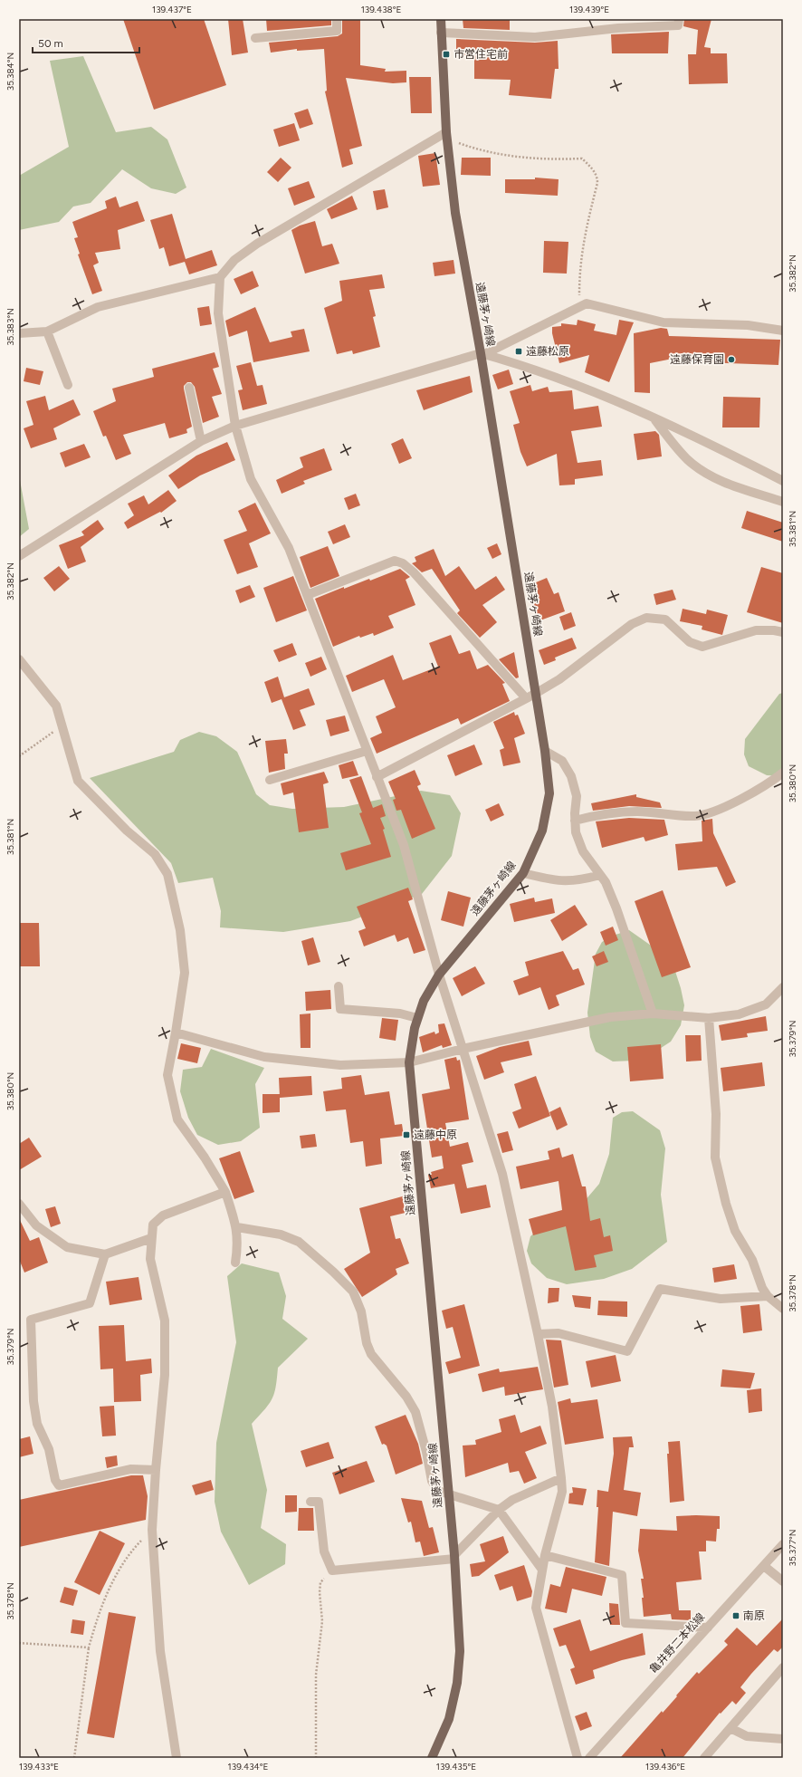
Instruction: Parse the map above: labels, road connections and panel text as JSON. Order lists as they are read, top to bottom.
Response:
{
  "streets": {
    "main road": ["遠藤茅ヶ崎線"],
    "street": ["亀井野二本松線"]
  },
  "places": {
    "transit": [
      "市営住宅前",
      "遠藤松原",
      "遠藤中原",
      "南原"
    ],
    "other": ["遠藤保育園"]
  },
  "scale_bar": "50 m",
  "coordinates": [
    "139.437°E",
    "139.438°E",
    "139.439°E",
    "35.384°N",
    "35.382°N",
    "35.383°N",
    "35.381°N",
    "35.380°N",
    "35.379°N",
    "35.378°N",
    "35.377°N",
    "139.433°E",
    "139.434°E",
    "139.435°E",
    "139.436°E"
  ]
}
